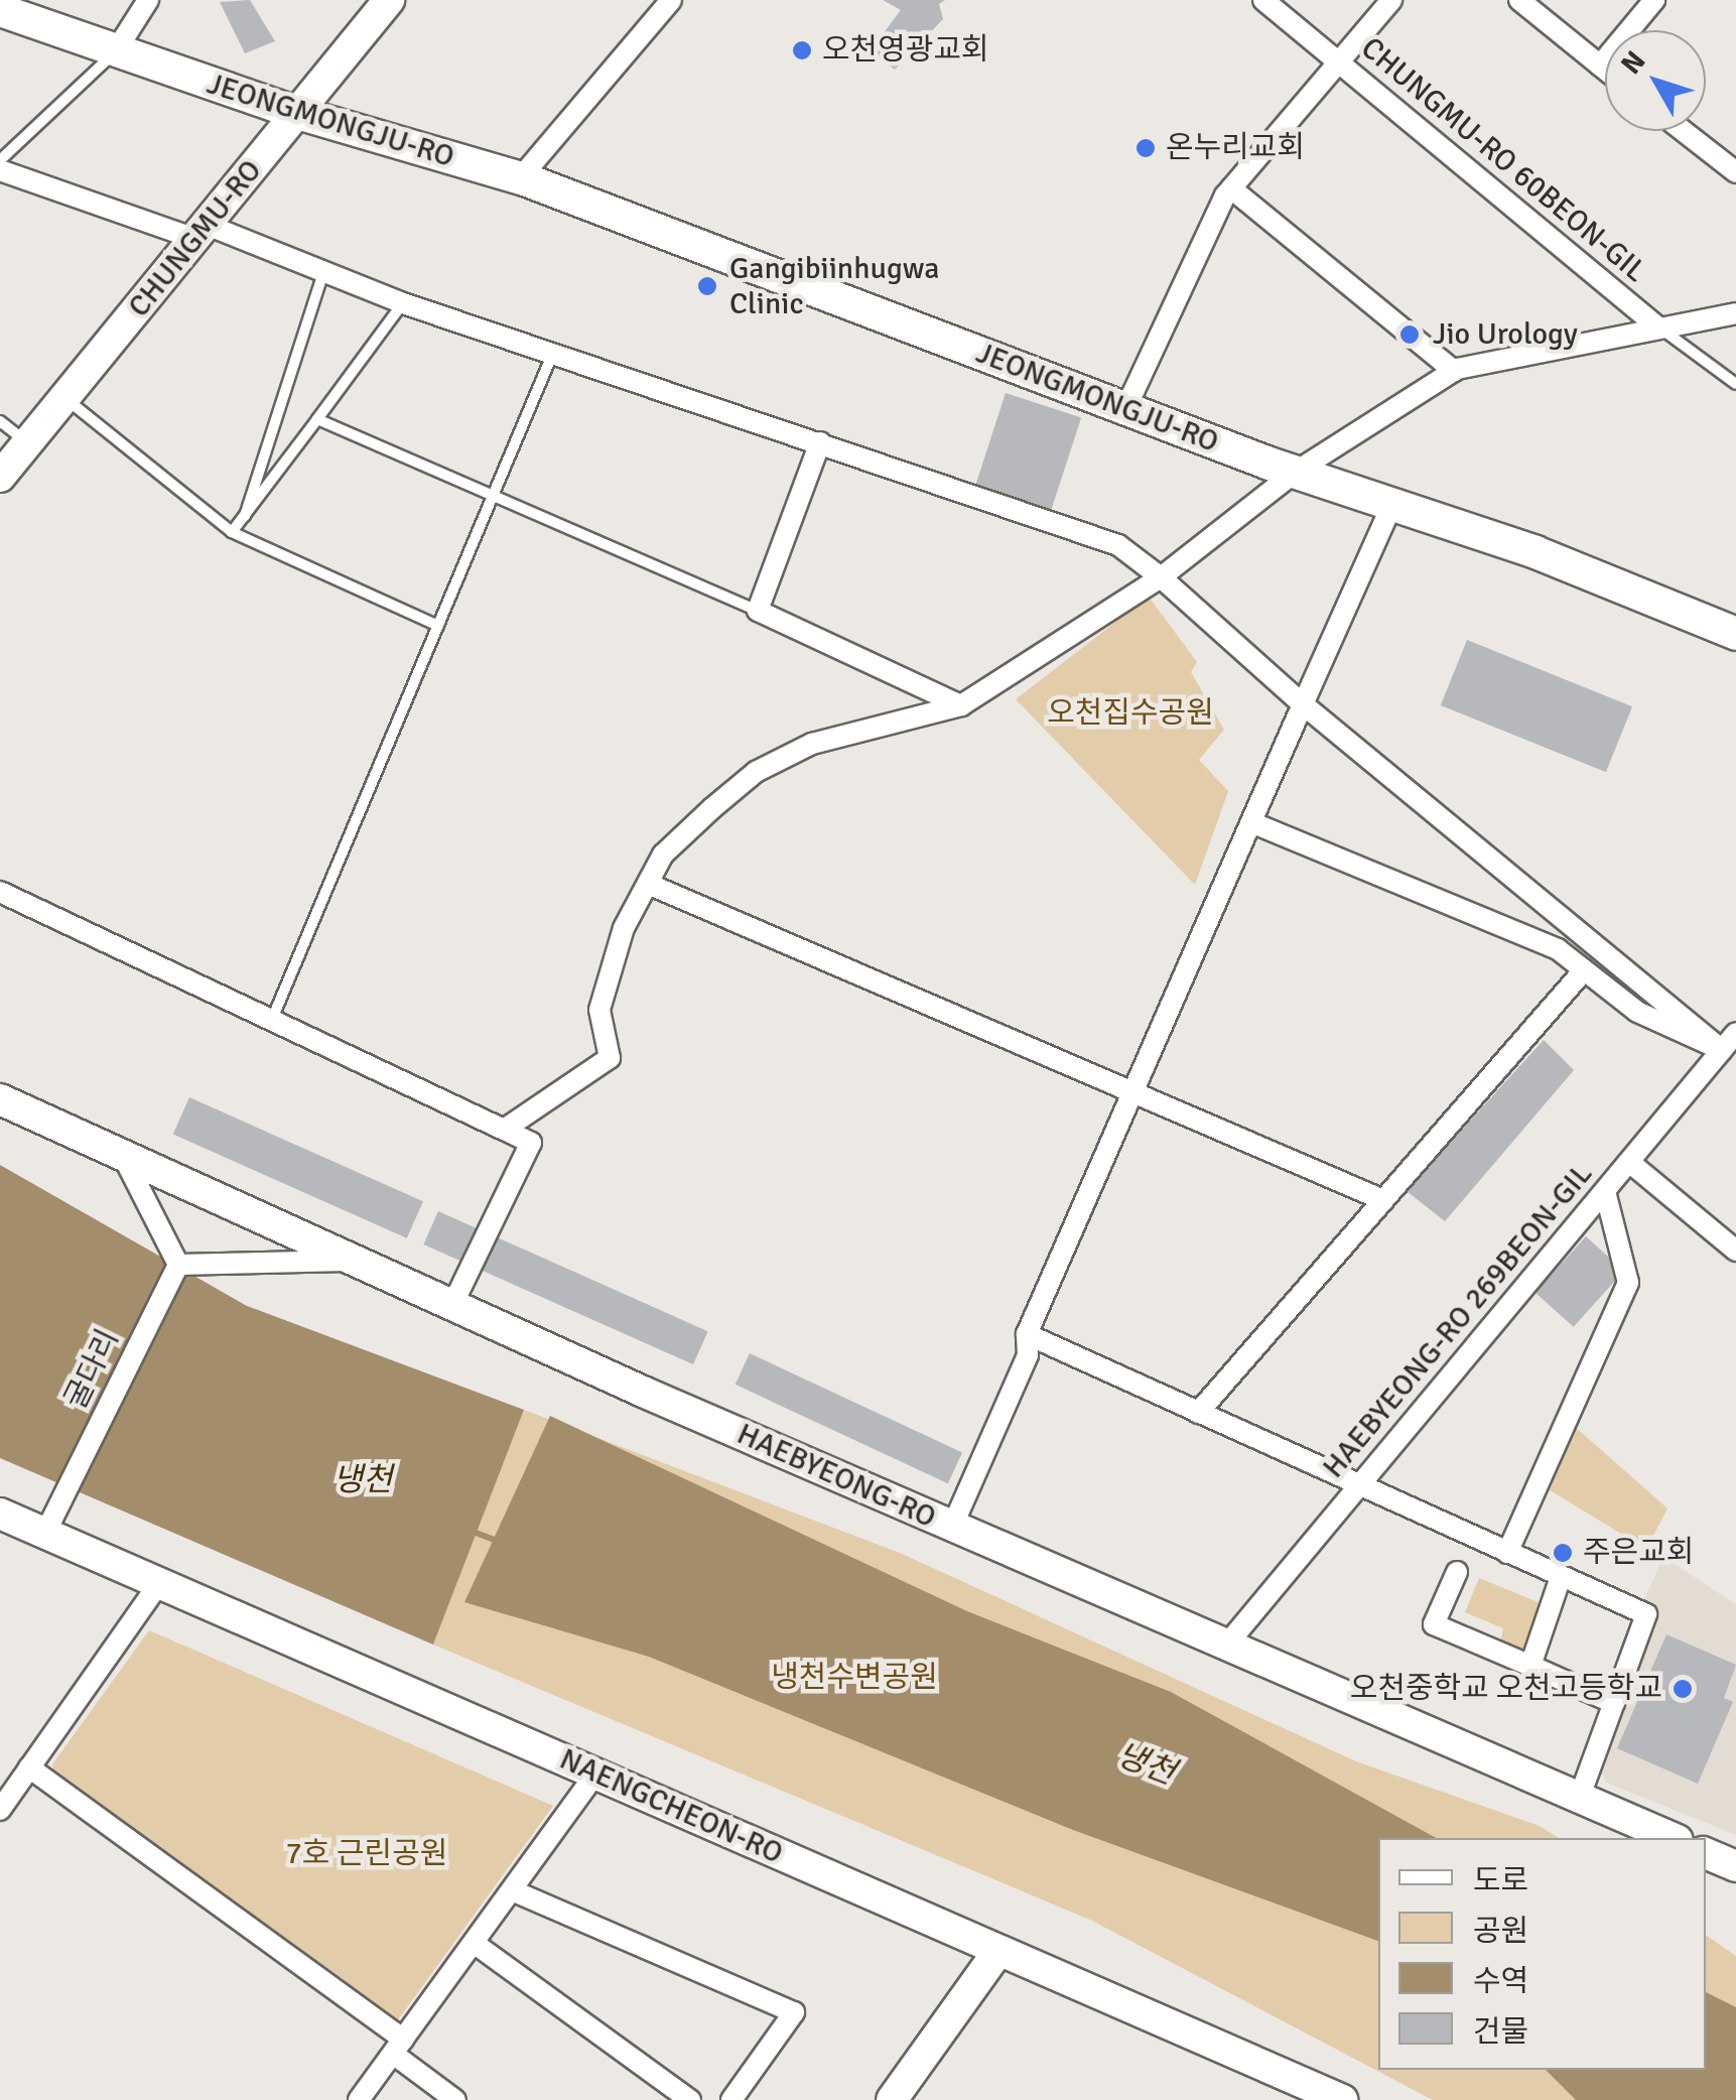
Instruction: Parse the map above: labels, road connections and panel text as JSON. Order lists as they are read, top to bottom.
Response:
{
  "streets": {
    "main road": [
      "JEONGMONGJU-RO",
      "CHUNGMU-RO",
      "HAEBYEONG-RO",
      "NAENGCHEON-RO"
    ],
    "street": ["CHUNGMU-RO 60BEON-GIL", "HAEBYEONG-RO 269BEON-GIL", "굴다리"]
  },
  "crossings": [
    ["JEONGMONGJU-RO", "CHUNGMU-RO"],
    ["HAEBYEONG-RO 269BEON-GIL", "HAEBYEONG-RO"],
    ["굴다리", "NAENGCHEON-RO"]
  ],
  "water": ["냉천"],
  "parks": ["오천집수공원", "냉천수변공원", "7호 근린공원"],
  "places": [
    "오천영광교회",
    "온누리교회",
    "Gangibiinhugwa Clinic",
    "Jio Urology",
    "주은교회",
    "오천중학교 오천고등학교"
  ],
  "legend": [
    "도로",
    "공원",
    "수역",
    "건물"
  ],
  "north": "top left"
}
